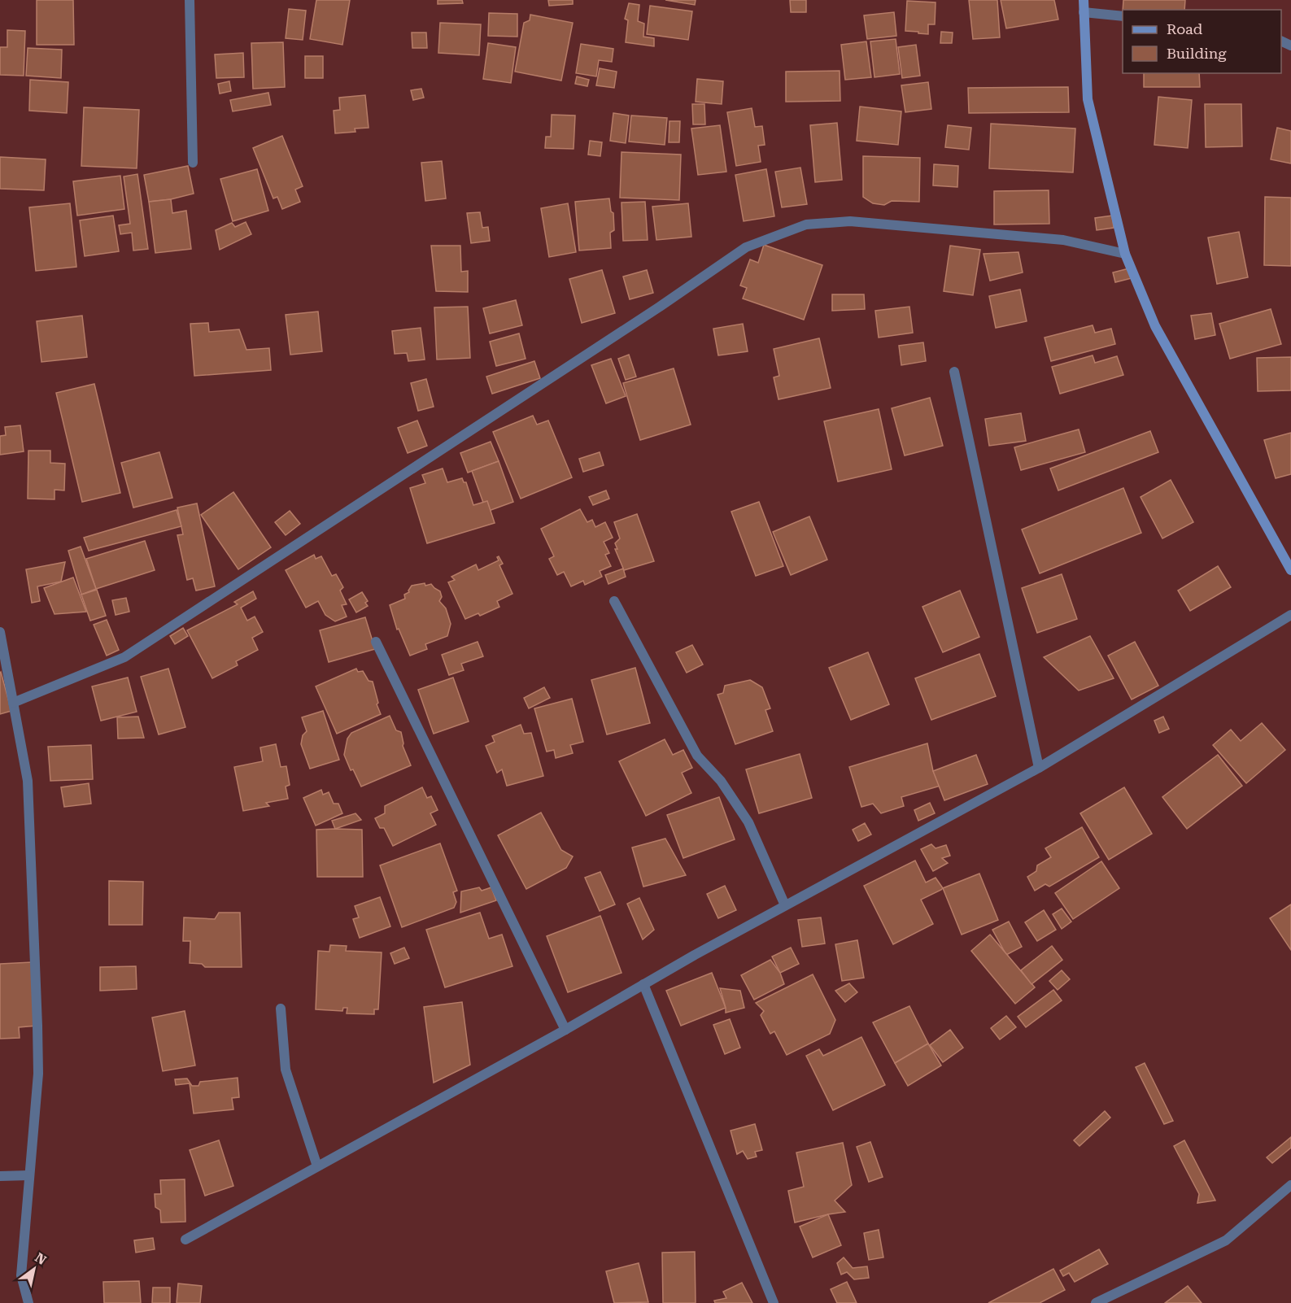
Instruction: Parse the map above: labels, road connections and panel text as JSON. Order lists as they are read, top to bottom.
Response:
{
  "legend": ["Road", "Building"],
  "north": "top right"
}
